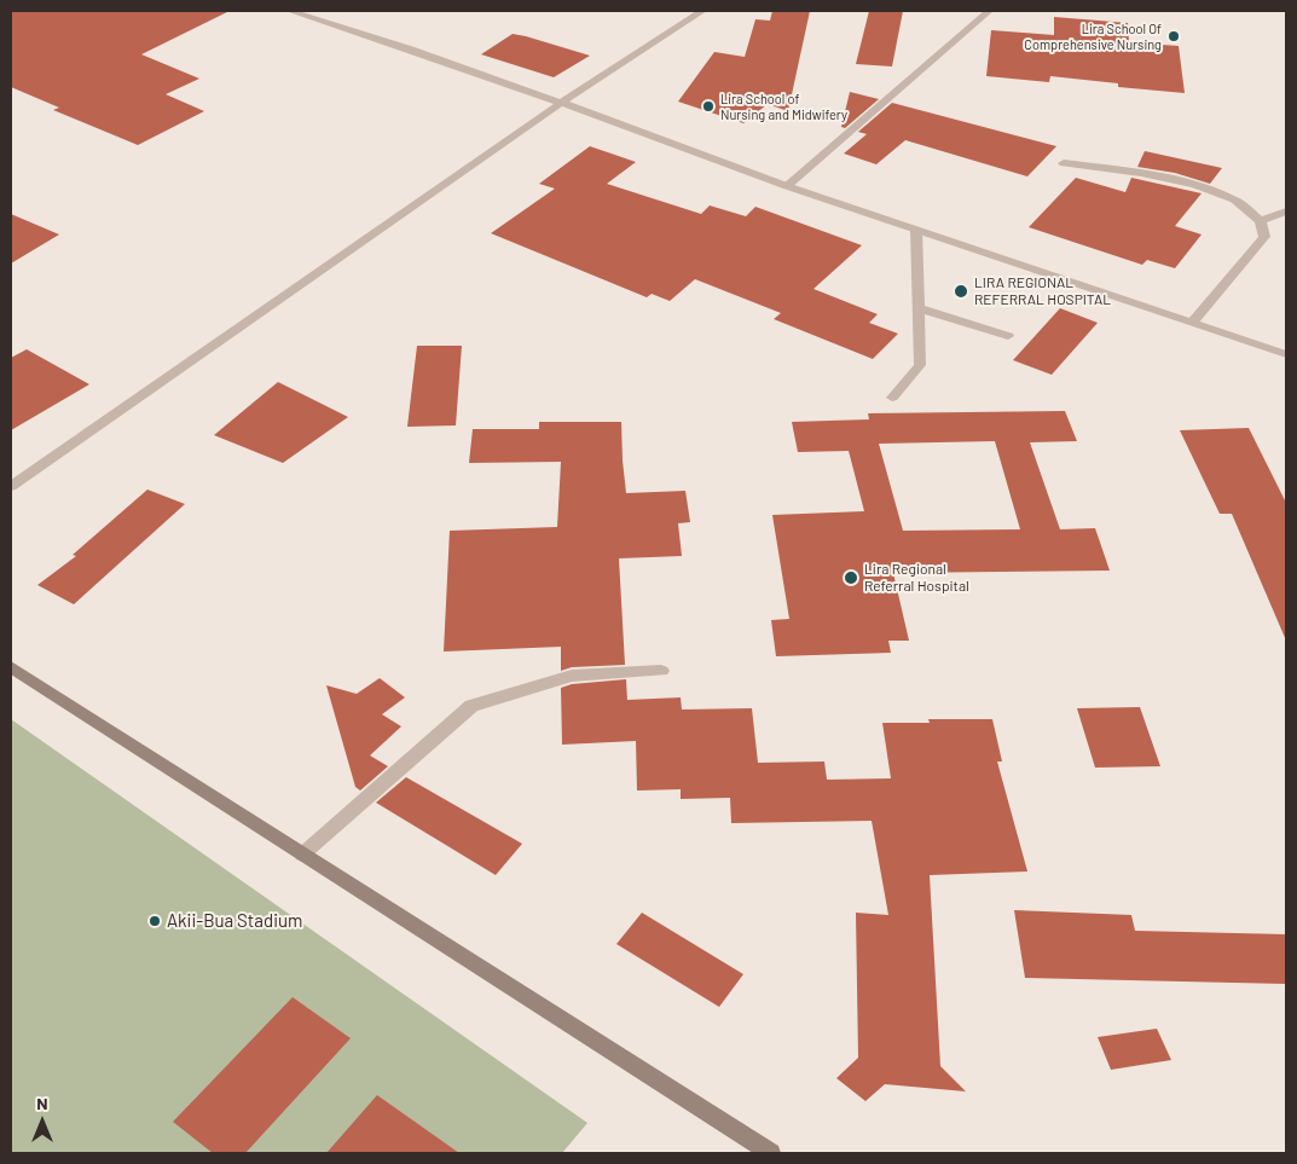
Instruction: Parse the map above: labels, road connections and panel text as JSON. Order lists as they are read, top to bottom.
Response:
{
  "places": [
    "Lira School Of Comprehensive Nursing",
    "Lira School of Nursing and Midwifery",
    "LIRA REGIONAL REFERRAL HOSPITAL",
    "Lira Regional Referral Hospital",
    "Akii-Bua Stadium"
  ],
  "north": "top"
}
